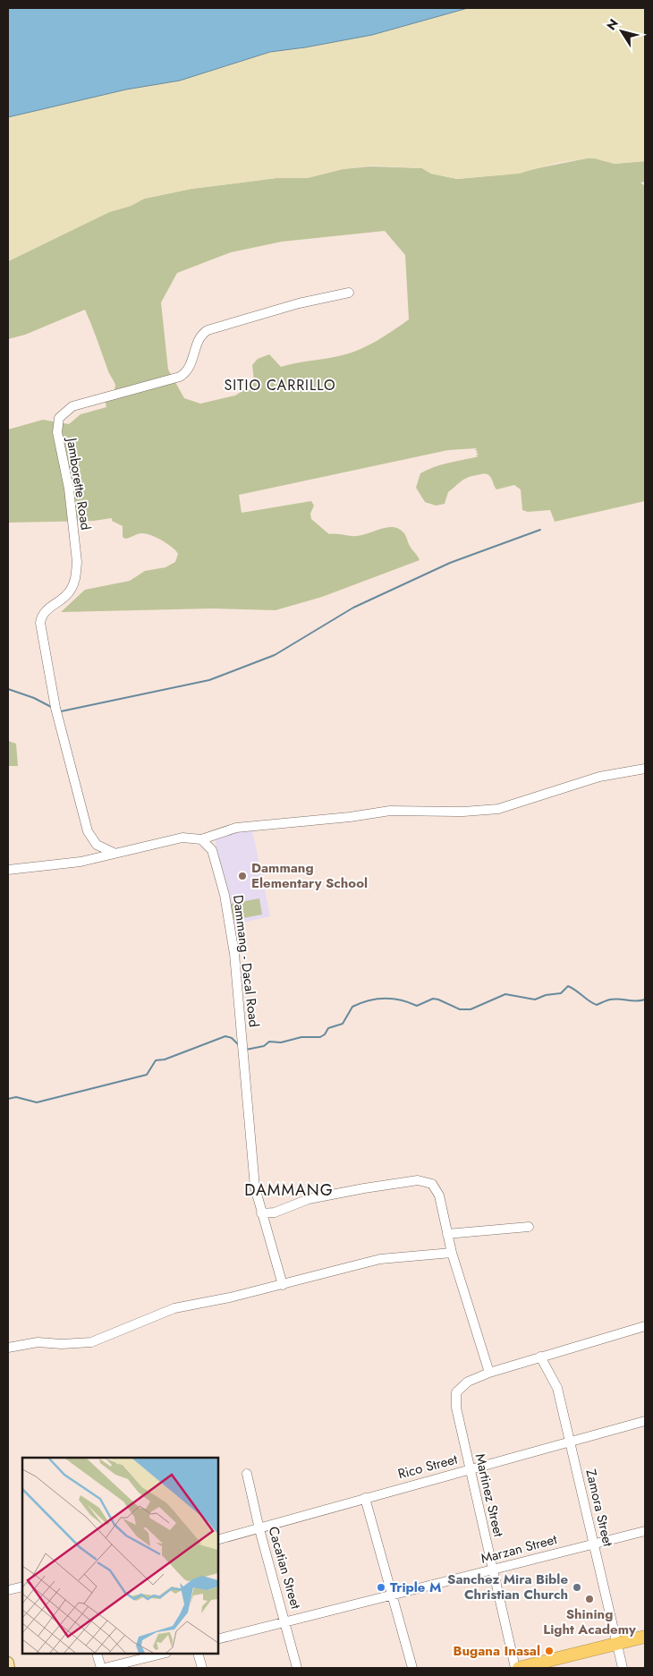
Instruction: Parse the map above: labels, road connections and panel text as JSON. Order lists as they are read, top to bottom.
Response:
{
  "streets": {
    "street": [
      "Jamborette Road",
      "Dammang - Dacal Road",
      "Rico Street",
      "Martinez Street",
      "Zamora Street",
      "Marzan Street",
      "Cacatian Street"
    ]
  },
  "crossings": [
    ["Rico Street", "Martinez Street"],
    ["Rico Street", "Zamora Street"],
    ["Rico Street", "Cacatian Street"],
    ["Martinez Street", "Zamora Street"],
    ["Martinez Street", "Marzan Street"],
    ["Zamora Street", "Marzan Street"],
    ["Marzan Street", "Cacatian Street"]
  ],
  "districts": ["SITIO CARRILLO", "DAMMANG"],
  "places": [
    "Dammang Elementary School",
    "Triple M",
    "Sanchez Mira Bible Christian Church",
    "Shining Light Academy",
    "Bugana Inasal"
  ],
  "north": "top left"
}
